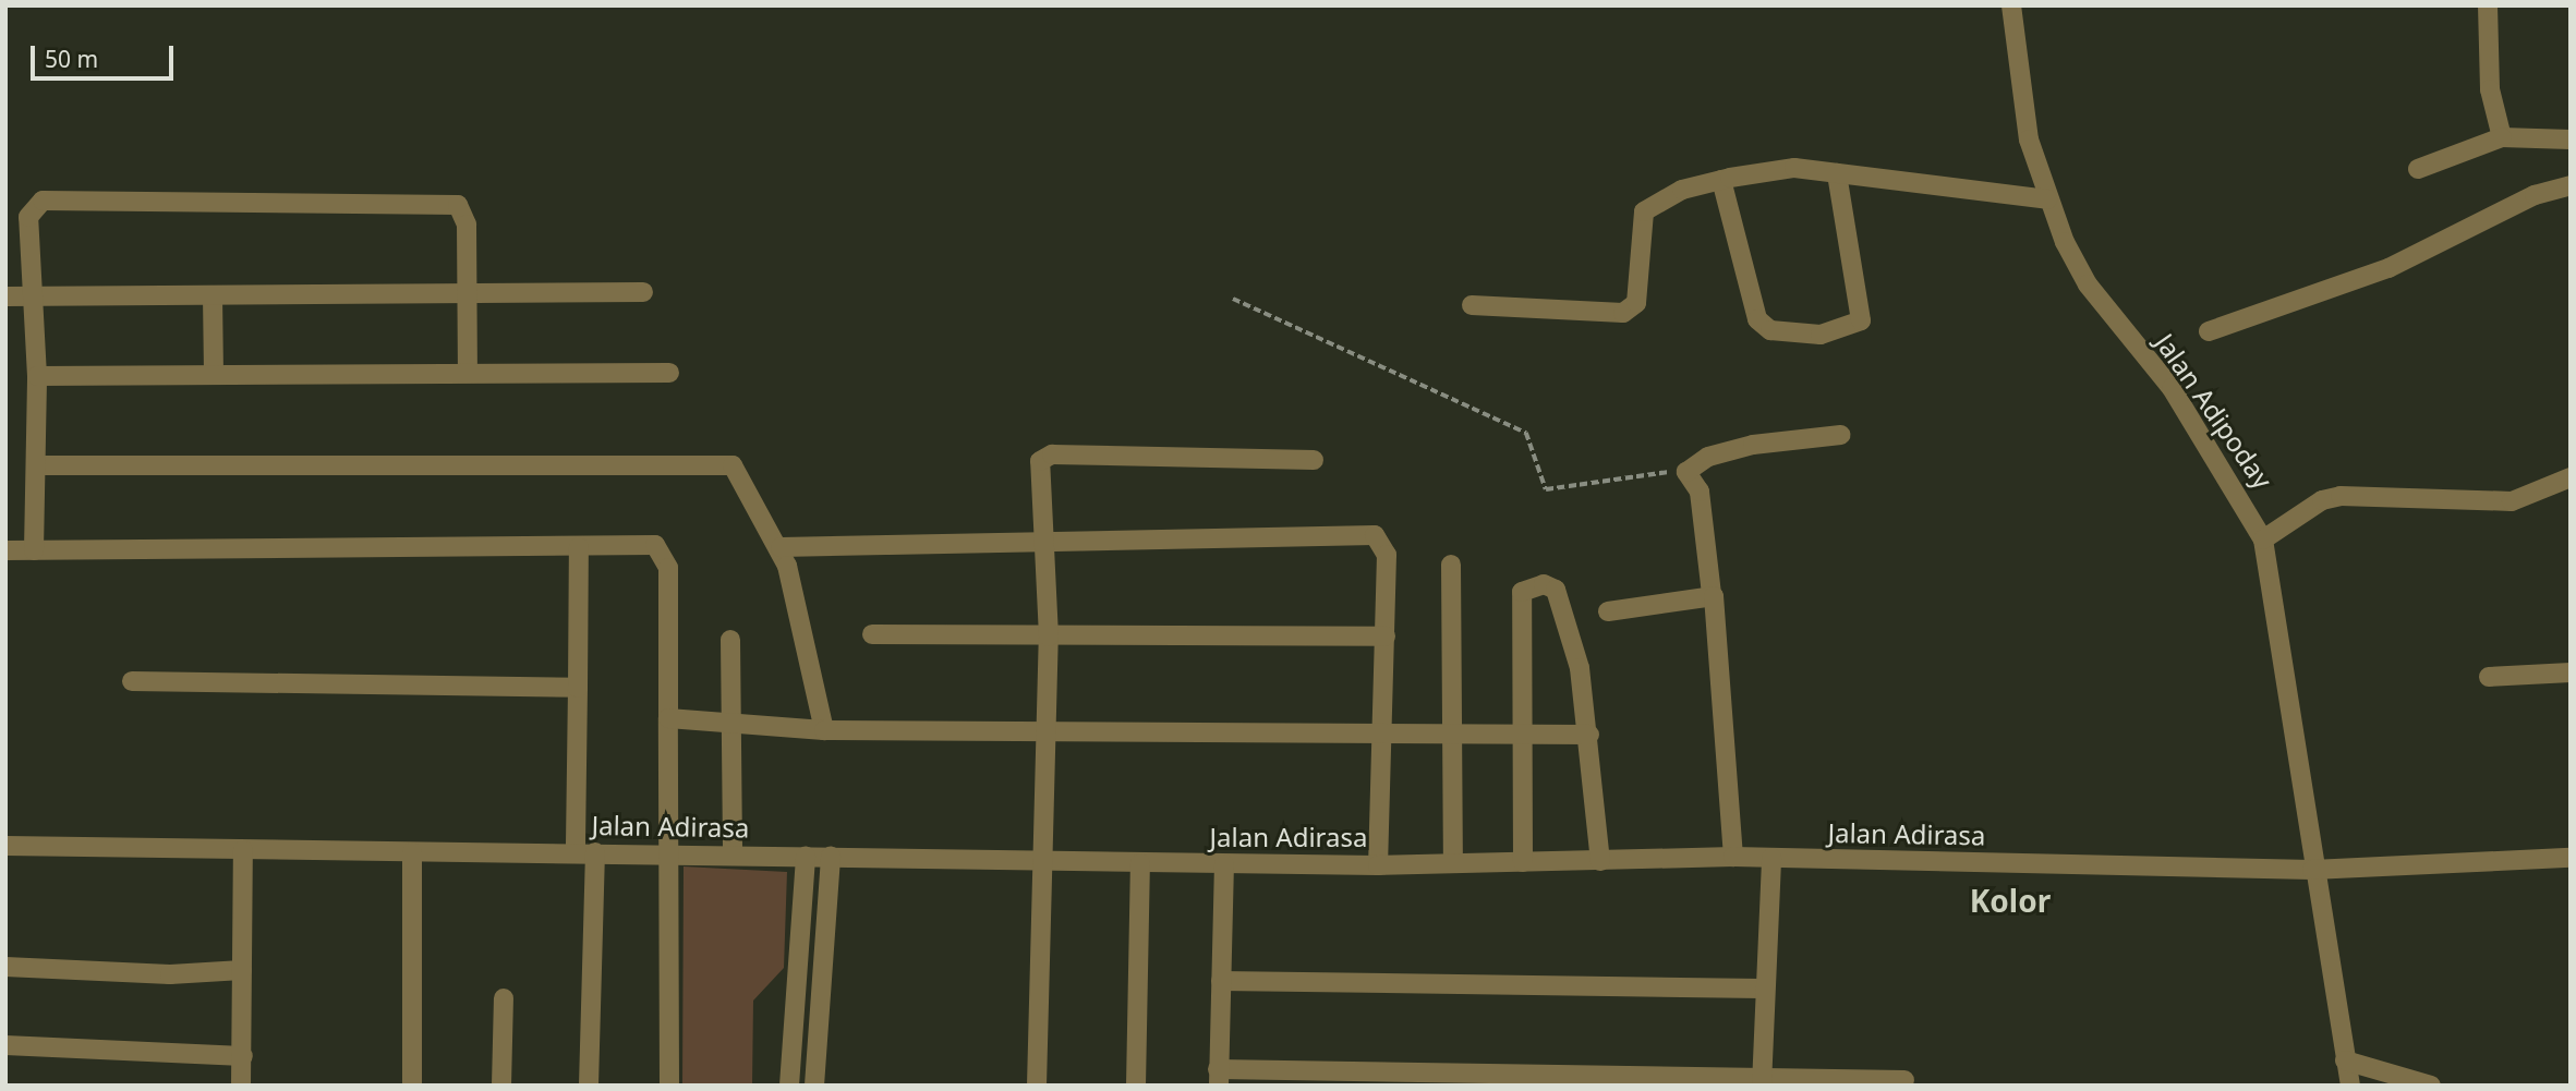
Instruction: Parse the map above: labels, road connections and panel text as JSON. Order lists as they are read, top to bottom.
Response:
{
  "streets": {
    "street": ["Jalan Adipoday", "Jalan Adirasa"]
  },
  "crossings": [
    ["Jalan Adipoday", "Jalan Adirasa"]
  ],
  "districts": ["Kolor"],
  "scale_bar": "50 m"
}
